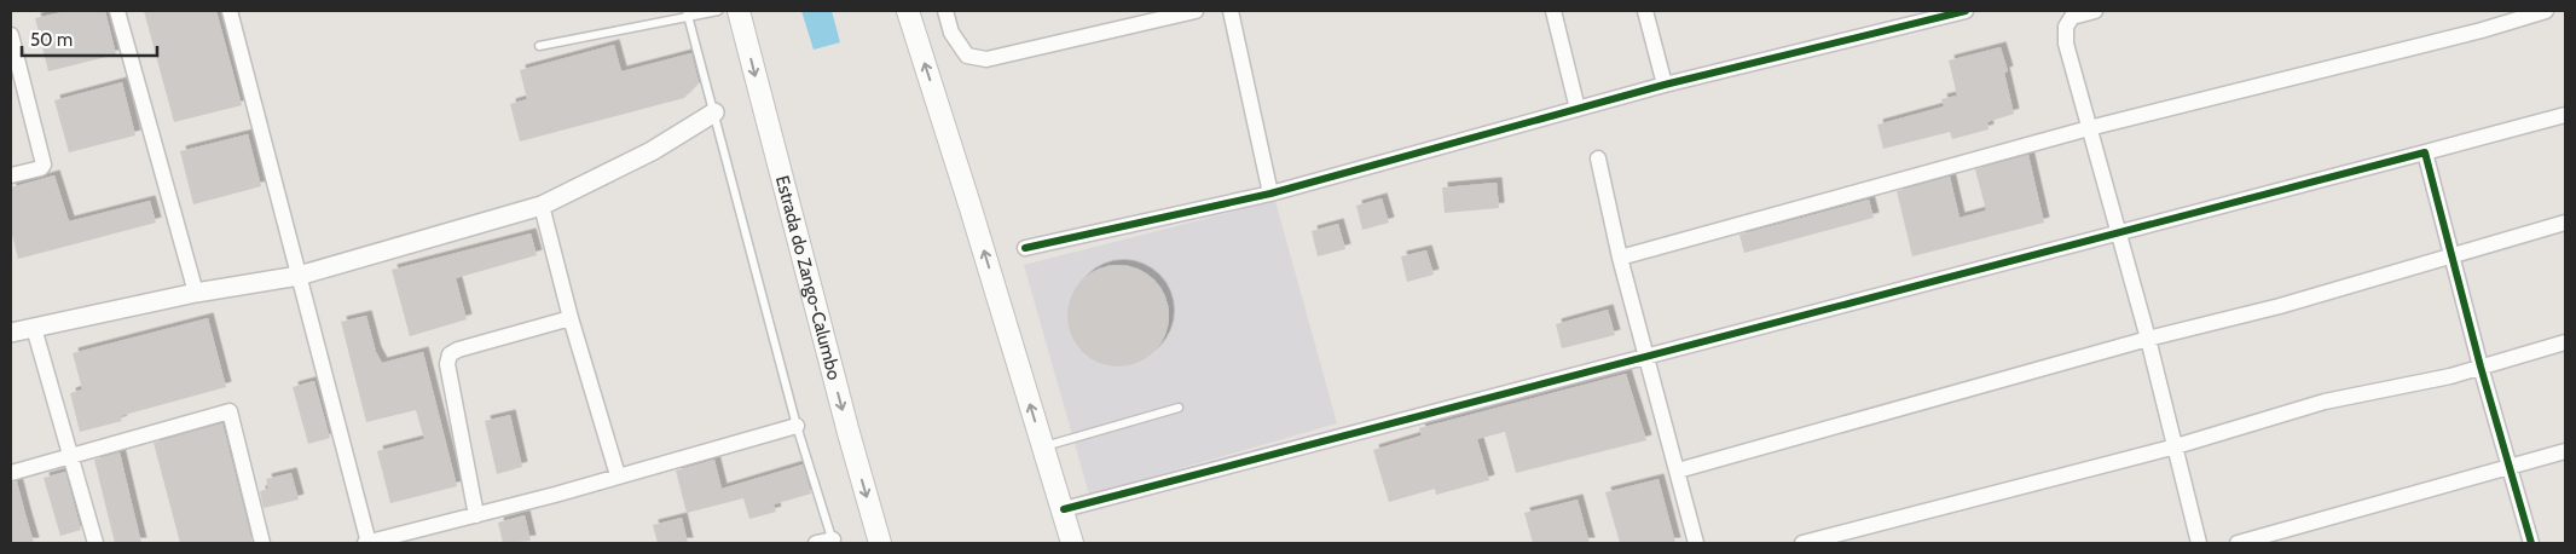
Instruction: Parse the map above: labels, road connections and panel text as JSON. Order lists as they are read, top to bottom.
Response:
{
  "streets": {
    "main road": ["Estrada do Zango-Calumbo"]
  },
  "scale_bar": "50 m"
}
